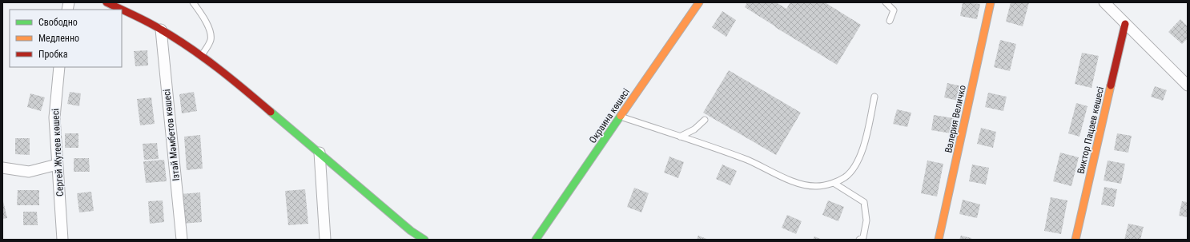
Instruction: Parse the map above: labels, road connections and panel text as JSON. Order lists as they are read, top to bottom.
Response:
{
  "streets": {
    "street": [
      "Окраина көшесі",
      "Валерия Величко",
      "Виктор Пацаев көшесі",
      "Ізтай Мәмбетов көшесі",
      "Сергей Жутеев көшесі"
    ]
  },
  "legend": ["Свободно", "Медленно", "Пробка"]
}
